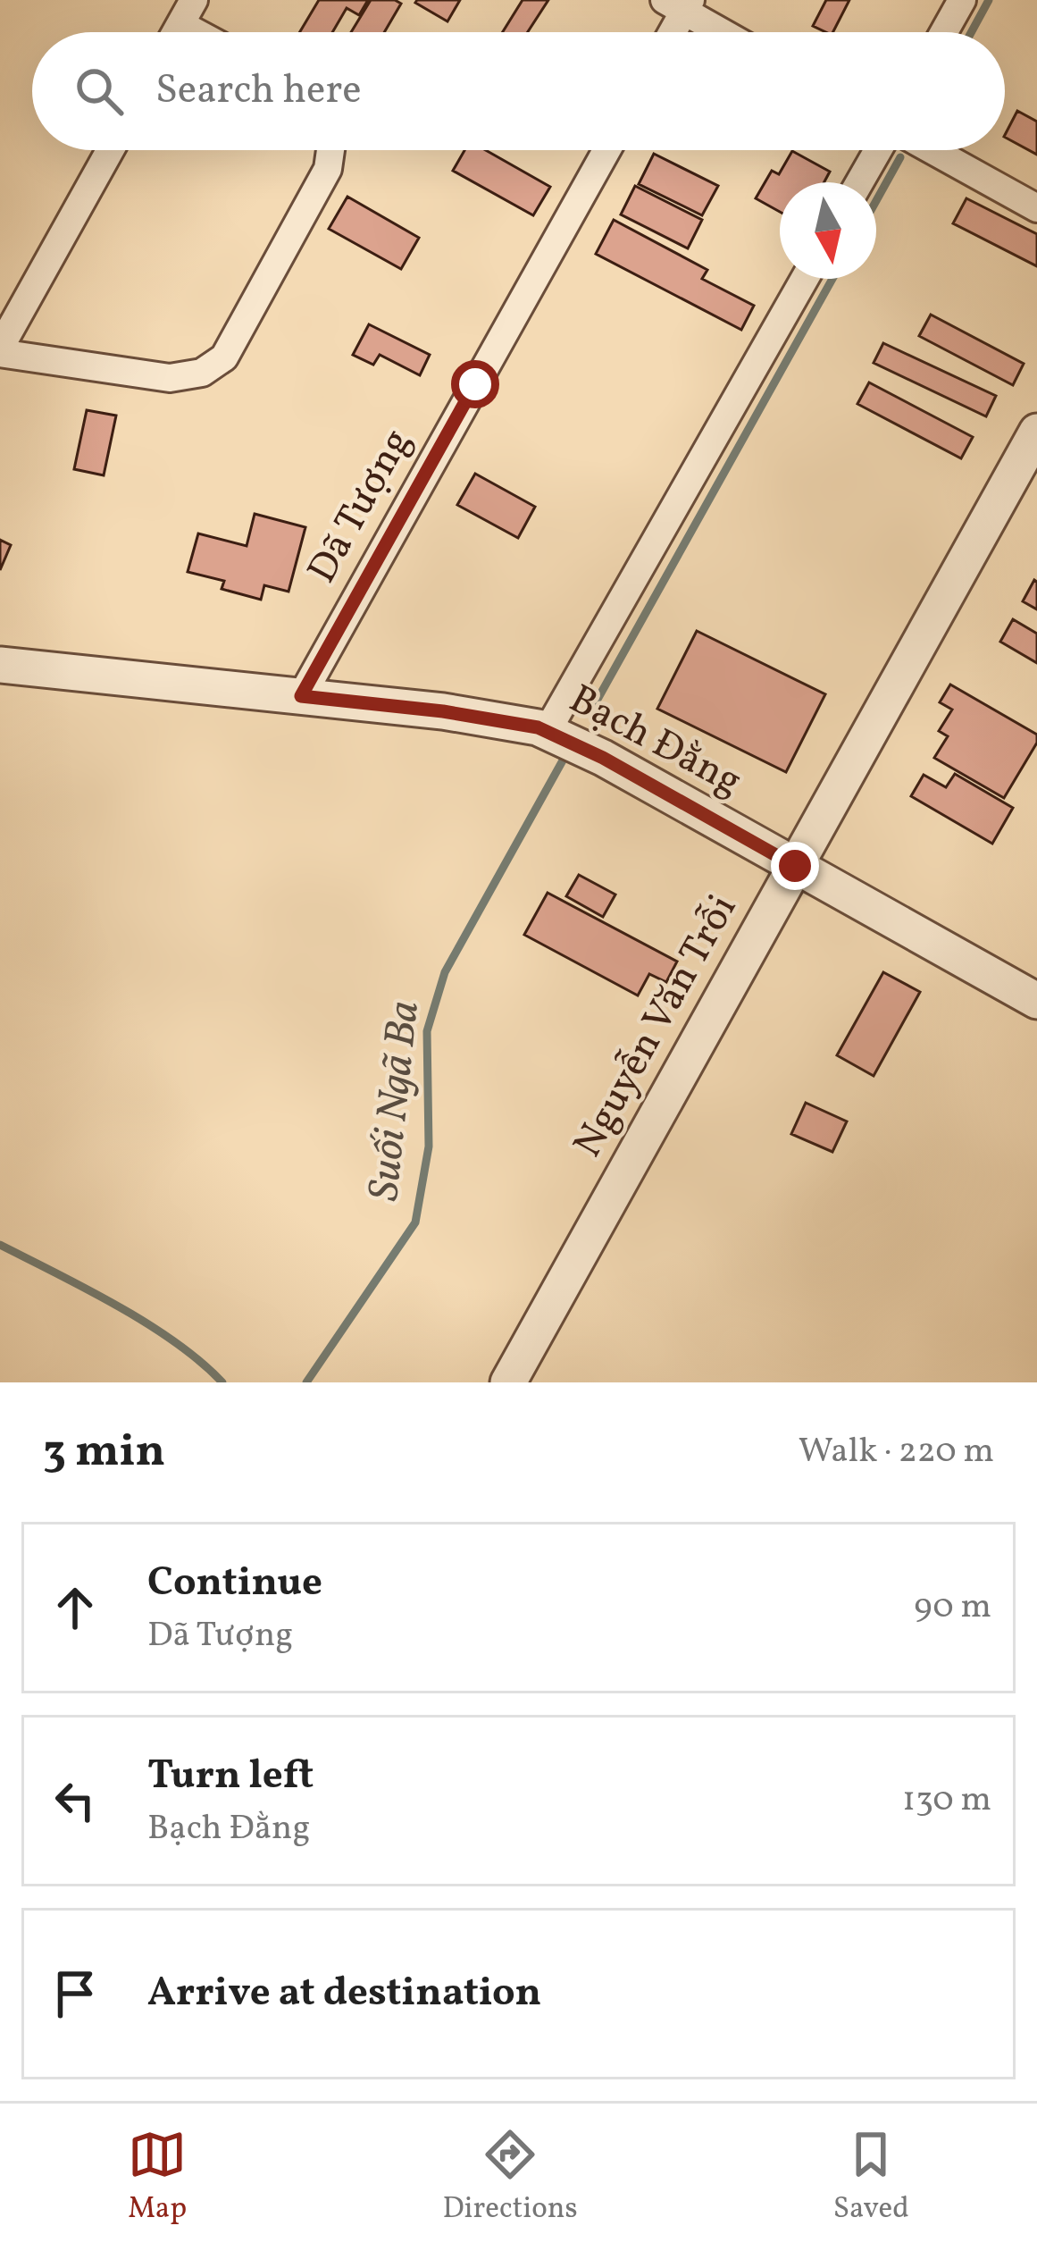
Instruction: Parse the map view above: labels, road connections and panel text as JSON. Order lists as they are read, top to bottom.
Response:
{
  "streets": {
    "street": ["Dã Tượng", "Bạch Đằng", "Nguyễn Văn Trỗi"]
  },
  "crossings": [
    ["Dã Tượng", "Bạch Đằng"],
    ["Bạch Đằng", "Nguyễn Văn Trỗi"]
  ],
  "water": ["Suối Ngã Ba"],
  "north": "bottom",
  "page": {
    "search": "Search here",
    "heading": ["3 min", "Walk · 220 m"],
    "list": [
      ["Continue", "Dã Tượng", "90 m"],
      ["Turn left", "Bạch Đằng", "130 m"],
      "Arrive at destination"
    ],
    "nav": ["Map", "Directions", "Saved"]
  }
}
